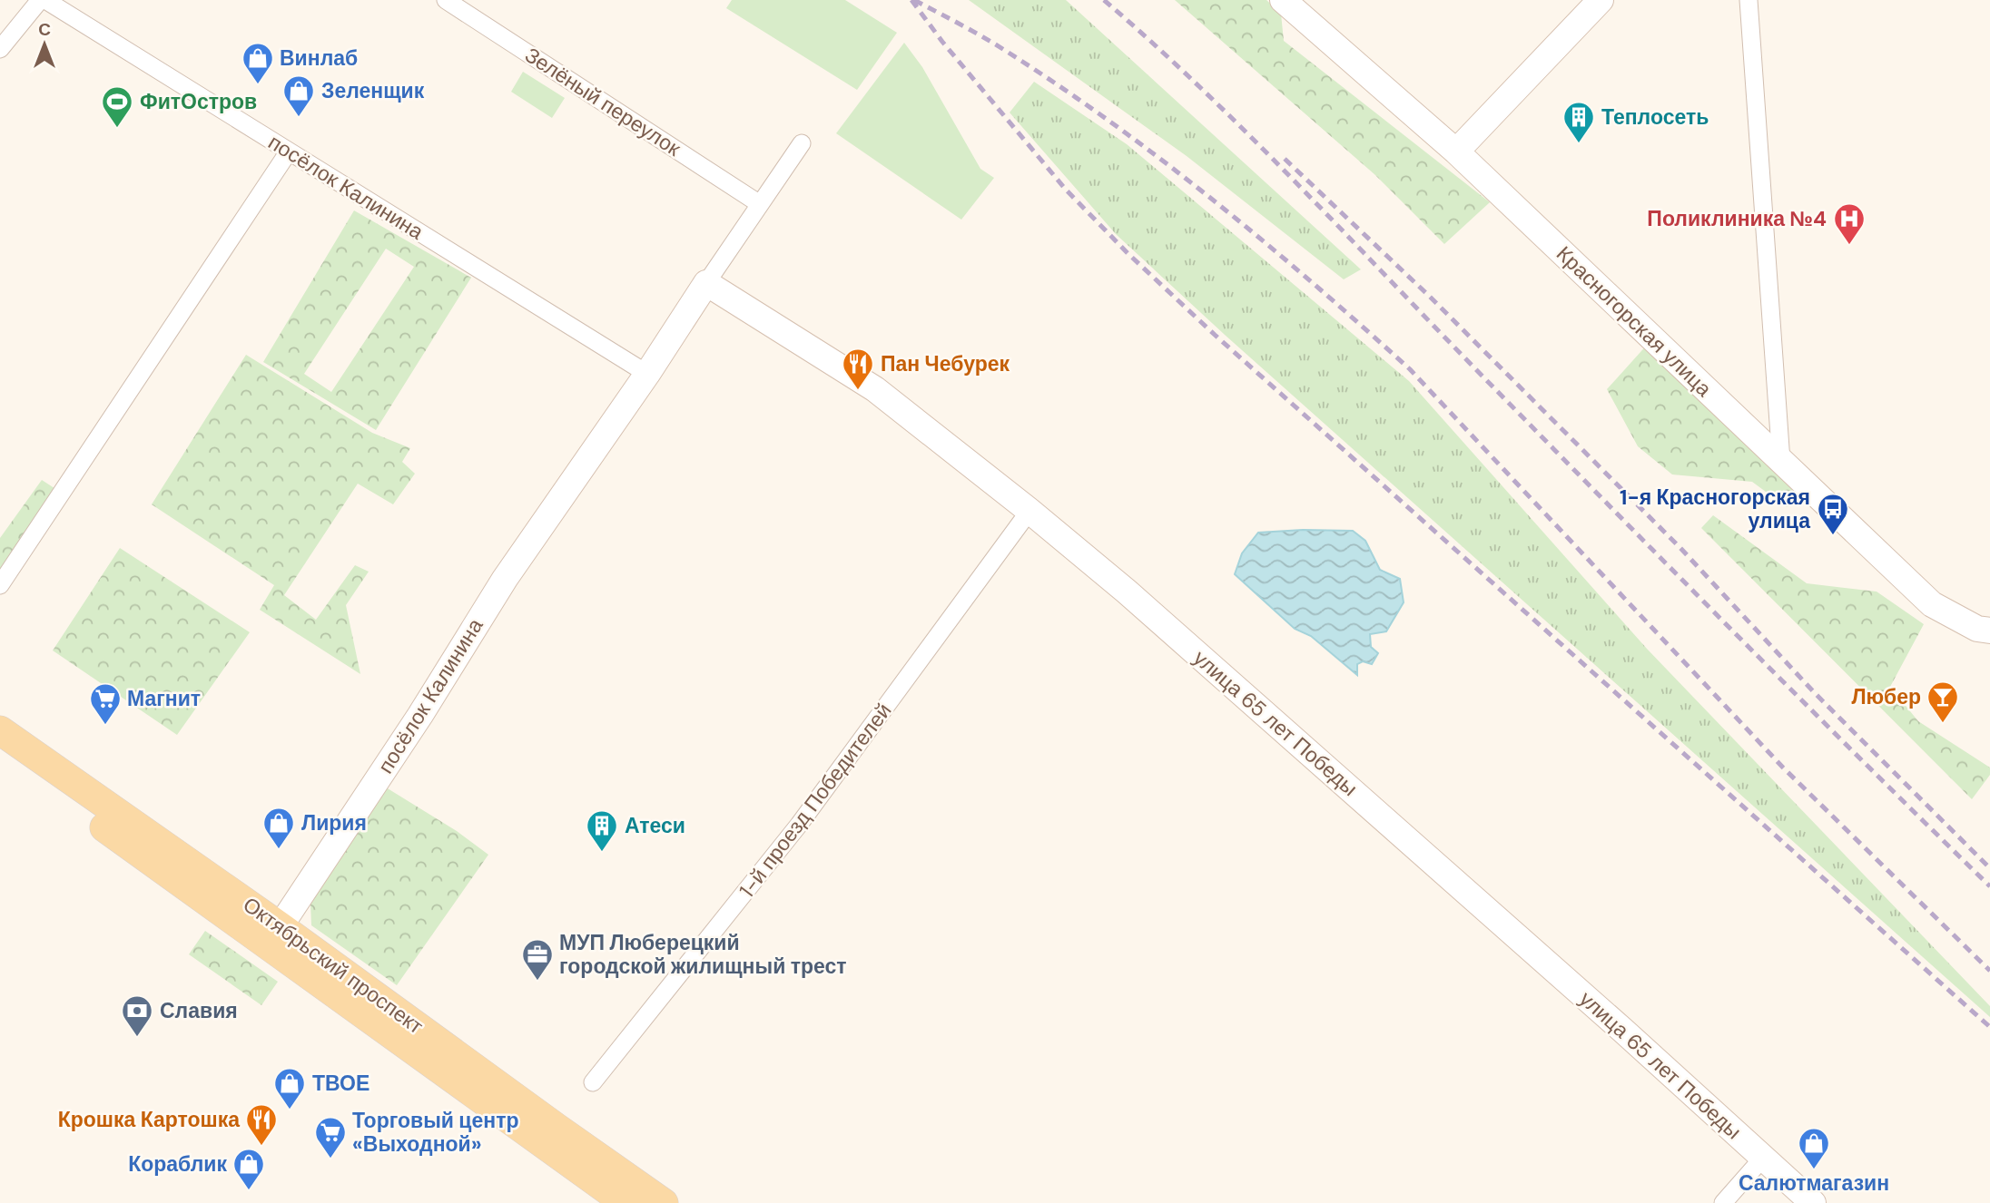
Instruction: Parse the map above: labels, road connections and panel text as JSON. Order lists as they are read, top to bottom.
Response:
{
  "streets": {
    "main road": ["Октябрьский проспект"],
    "street": [
      "Зелёный переулок",
      "посёлок Калинина",
      "Красногорская улица",
      "улица 65 лет Победы",
      "1-й проезд Победителей"
    ]
  },
  "crossings": [
    ["Зелёный переулок", "посёлок Калинина"],
    ["посёлок Калинина", "улица 65 лет Победы"],
    ["посёлок Калинина", "Октябрьский проспект"],
    ["улица 65 лет Победы", "1-й проезд Победителей"]
  ],
  "places": {
    "shop": [
      "Винлаб",
      "Зеленщик",
      "Лирия",
      "ТВОЕ",
      "Салютмагазин",
      "Кораблик"
    ],
    "sports": ["ФитОстров"],
    "building": ["Теплосеть", "Атеси"],
    "hospital": ["Поликлиника №4"],
    "restaurant": ["Пан Чебурек", "Крошка Картошка"],
    "bus stop": ["1-я Красногорская улица"],
    "bar": ["Любер"],
    "supermarket": ["Магнит", "Торговый центр «Выходной»"],
    "office": ["МУП Люберецкий городской жилищный трест"],
    "bank": ["Славия"]
  },
  "north": "top"
}
